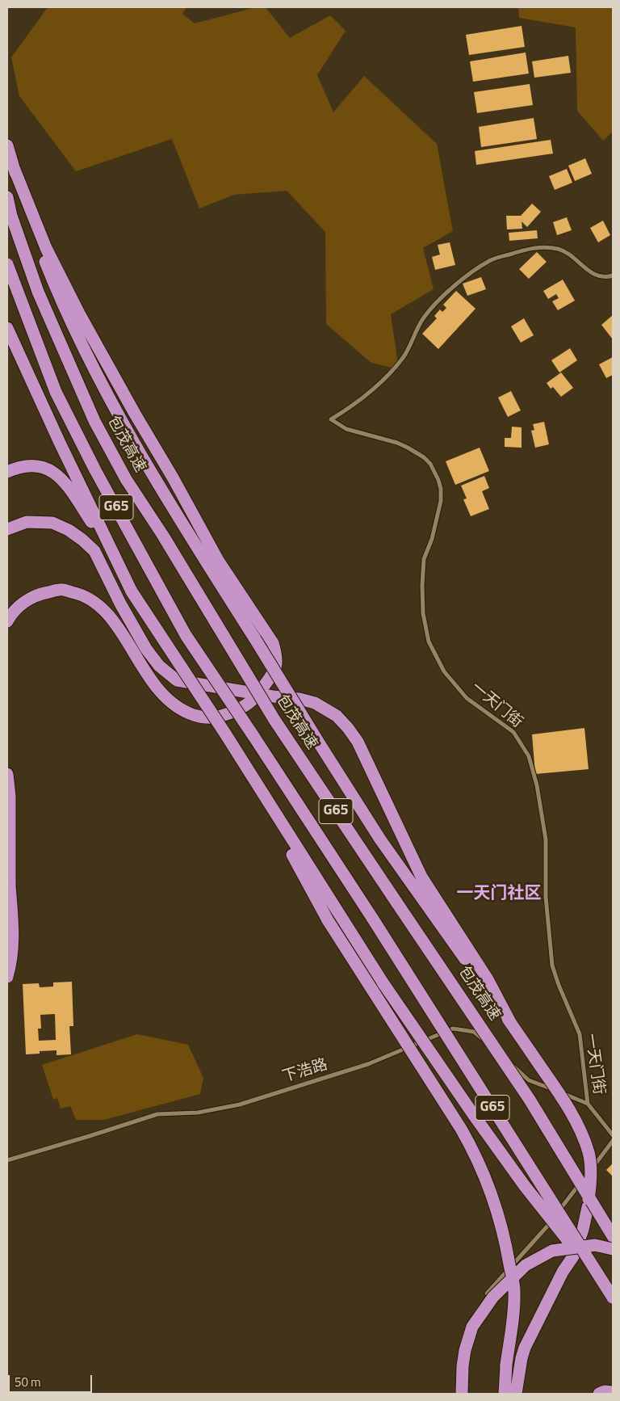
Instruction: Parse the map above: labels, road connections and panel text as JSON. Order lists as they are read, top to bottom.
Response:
{
  "streets": {
    "highway": ["包茂高速", "G65"],
    "street": ["一天门街", "下浩路"]
  },
  "crossings": [
    ["一天门街", "下浩路"]
  ],
  "districts": ["一天门社区"],
  "scale_bar": "50 m"
}
